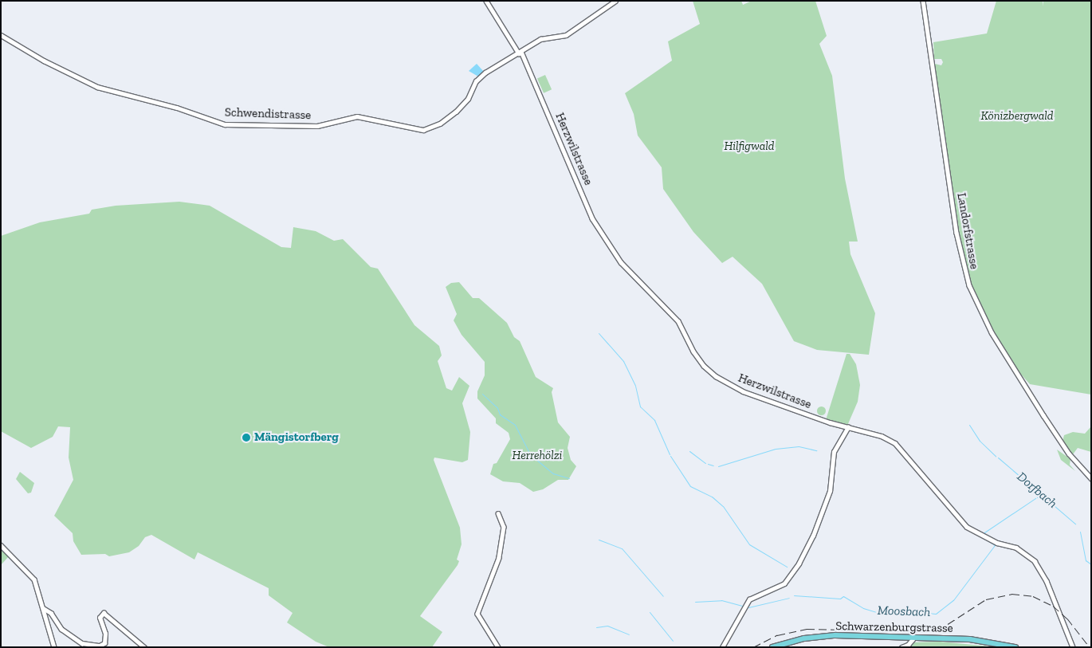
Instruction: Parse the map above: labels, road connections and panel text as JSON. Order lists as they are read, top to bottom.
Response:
{
  "streets": {
    "main road": ["Schwarzenburgstrasse"],
    "street": ["Schwendistrasse", "Herzwilstrasse", "Landorfstrasse"]
  },
  "crossings": [
    ["Schwendistrasse", "Herzwilstrasse"]
  ],
  "water": ["Dorfbach", "Moosbach"],
  "parks": ["Könizbergwald", "Hilfigwald", "Herrehölzi"],
  "places": ["Mängistorfberg"]
}
